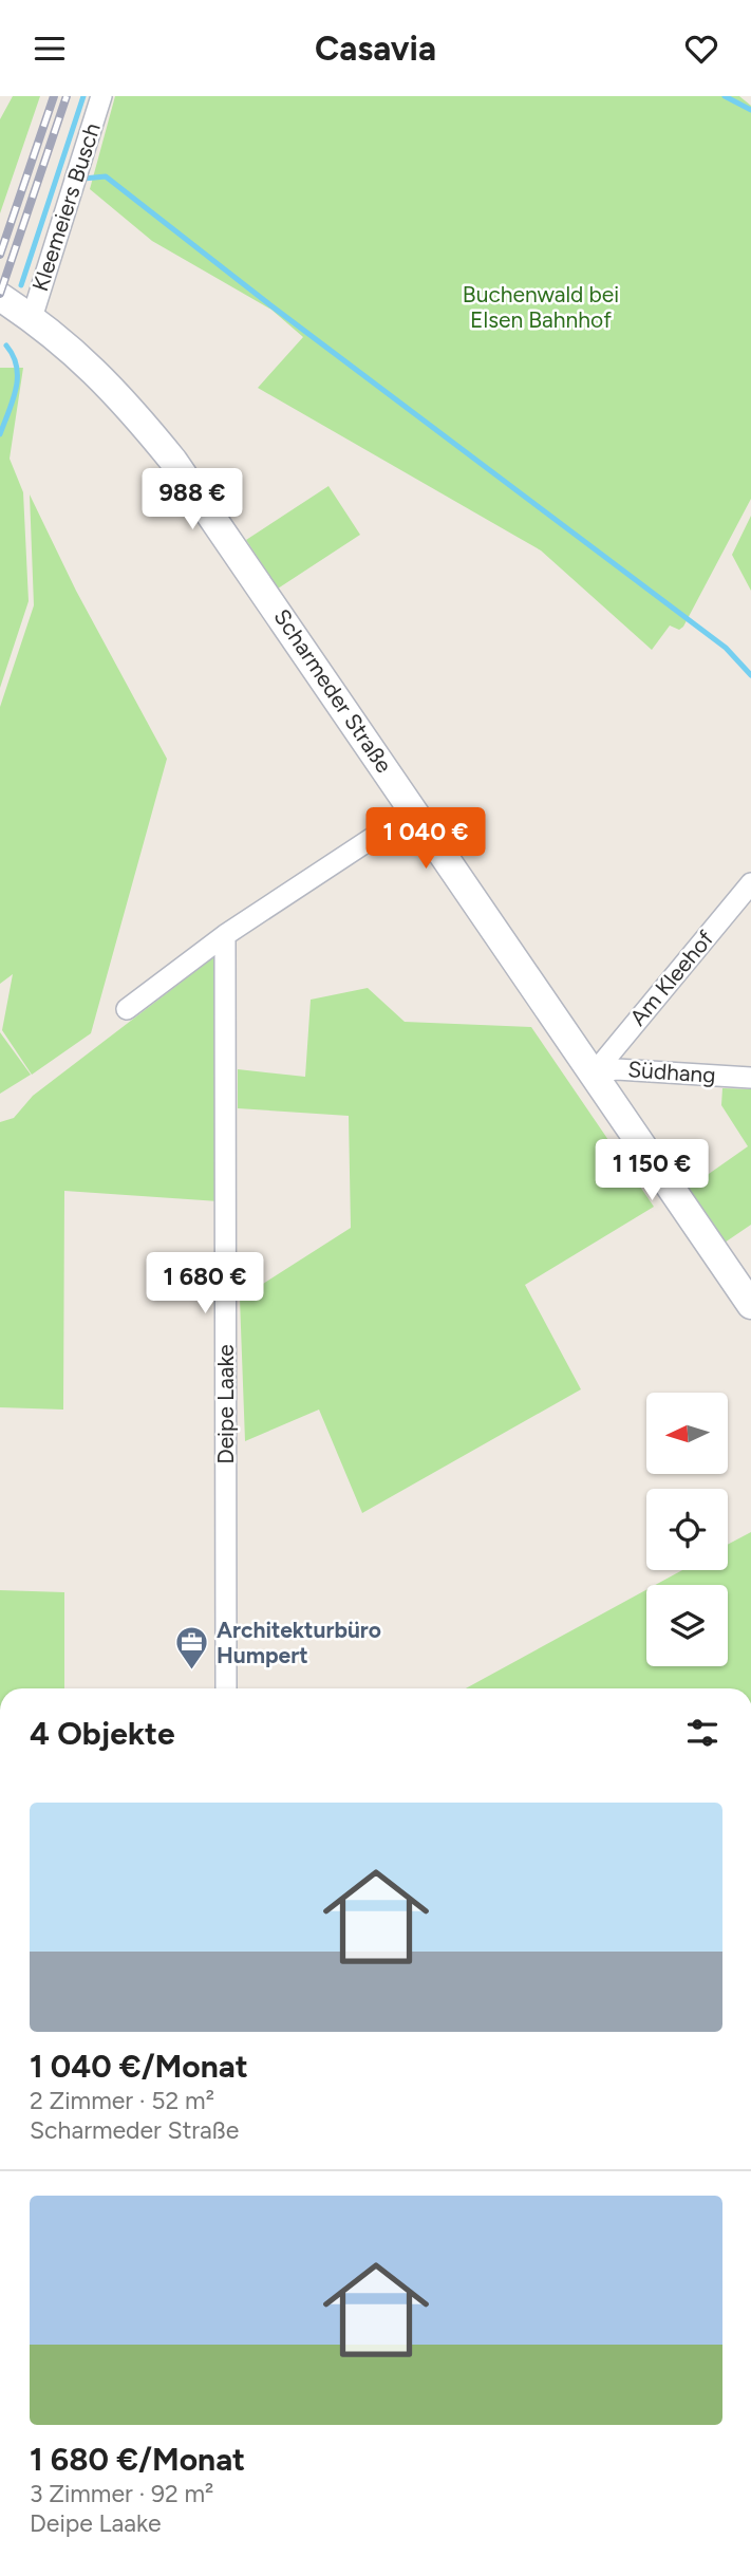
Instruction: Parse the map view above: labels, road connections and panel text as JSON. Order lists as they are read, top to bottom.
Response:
{
  "streets": {
    "street": [
      "Kleemeiers Busch",
      "Scharmeder Straße",
      "Am Kleehof",
      "Südhang",
      "Deipe Laake"
    ]
  },
  "crossings": [
    ["Kleemeiers Busch", "Scharmeder Straße"],
    ["Scharmeder Straße", "Am Kleehof"],
    ["Scharmeder Straße", "Südhang"],
    ["Am Kleehof", "Südhang"]
  ],
  "parks": ["Buchenwald bei Elsen Bahnhof"],
  "places": {
    "office": ["Architekturbüro Humpert"]
  },
  "north": "left",
  "page": {
    "header": "Casavia",
    "price": [
      "988 €",
      "1 040 €",
      "1 150 €",
      "1 680 €"
    ],
    "heading": "4 Objekte",
    "list": [
      {
        "name": "1 040 €/Monat",
        "note": "2 Zimmer · 52 m² · Scharmeder Straße"
      },
      {
        "name": "1 680 €/Monat",
        "note": "3 Zimmer · 92 m² · Deipe Laake"
      }
    ]
  }
}
